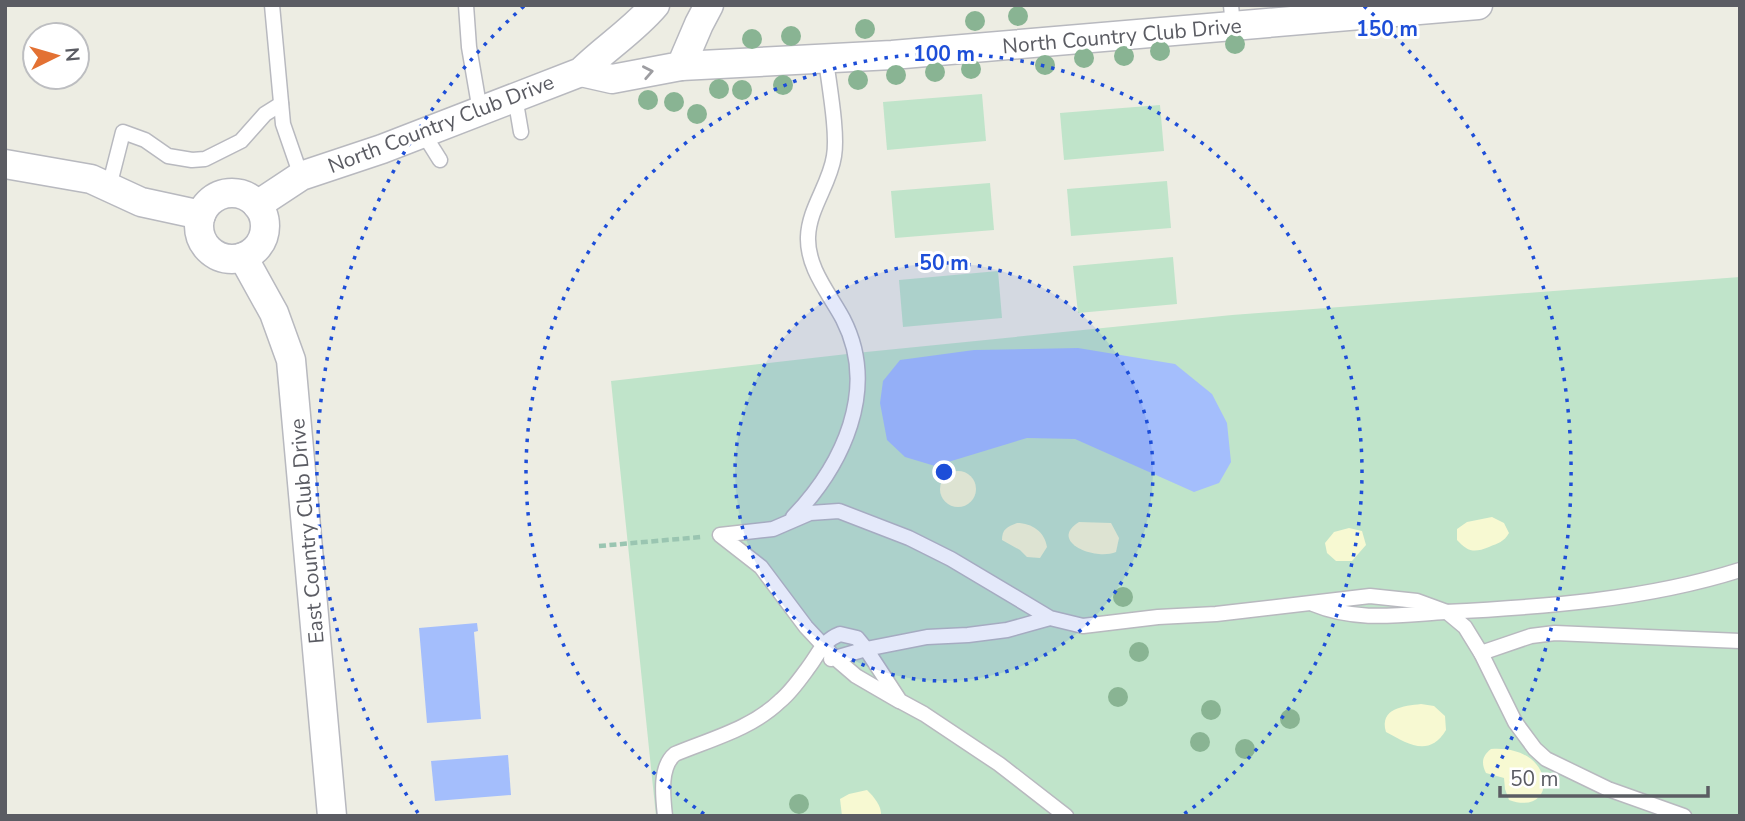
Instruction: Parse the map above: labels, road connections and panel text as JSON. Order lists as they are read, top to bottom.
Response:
{
  "streets": {
    "street": ["North Country Club Drive", "East Country Club Drive"]
  },
  "crossings": [
    ["North Country Club Drive", "East Country Club Drive"]
  ],
  "scale_bar": "50 m",
  "north": "right",
  "rings": ["150 m", "100 m", "50 m"]
}
